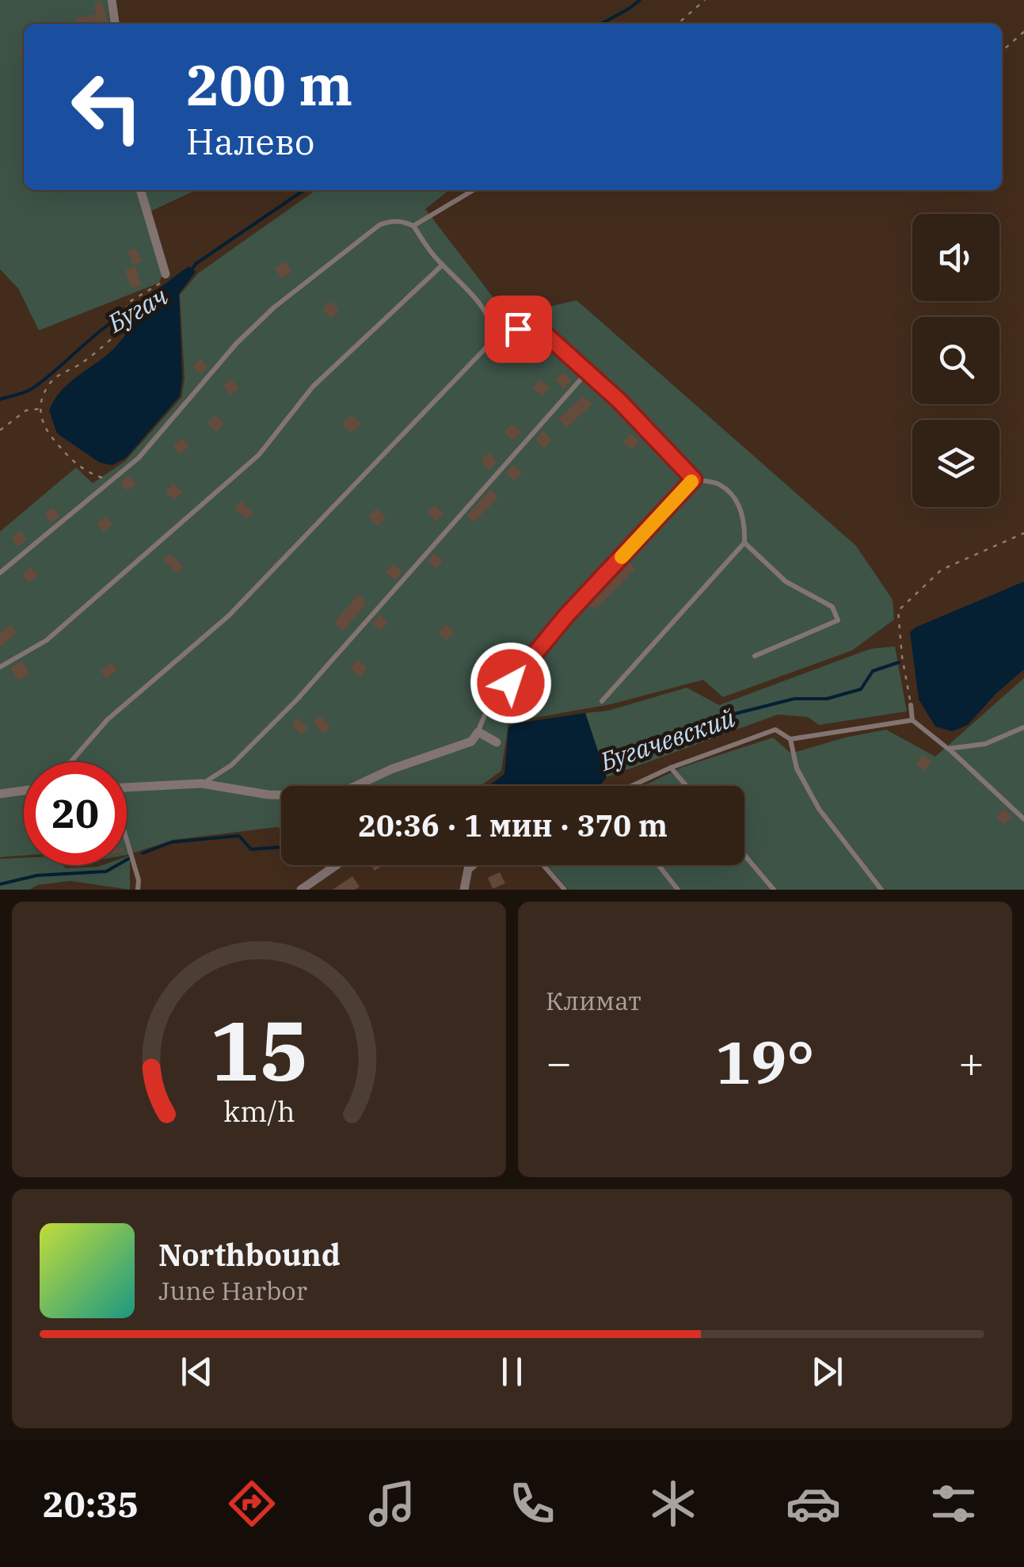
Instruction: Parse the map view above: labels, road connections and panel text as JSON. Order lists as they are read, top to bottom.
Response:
{
  "water": ["Бугач", "Бугачевский"],
  "page": {
    "turn": ["200 m", "Налево"],
    "limit": "20",
    "trip": "20:36 · 1 мин · 370 m",
    "tile": "Климат",
    "heat": ["−", "19°", "+"],
    "song": ["Northbound", "June Harbor"],
    "tabs": "20:35",
    "gauge": ["15", "km/h"]
  }
}
